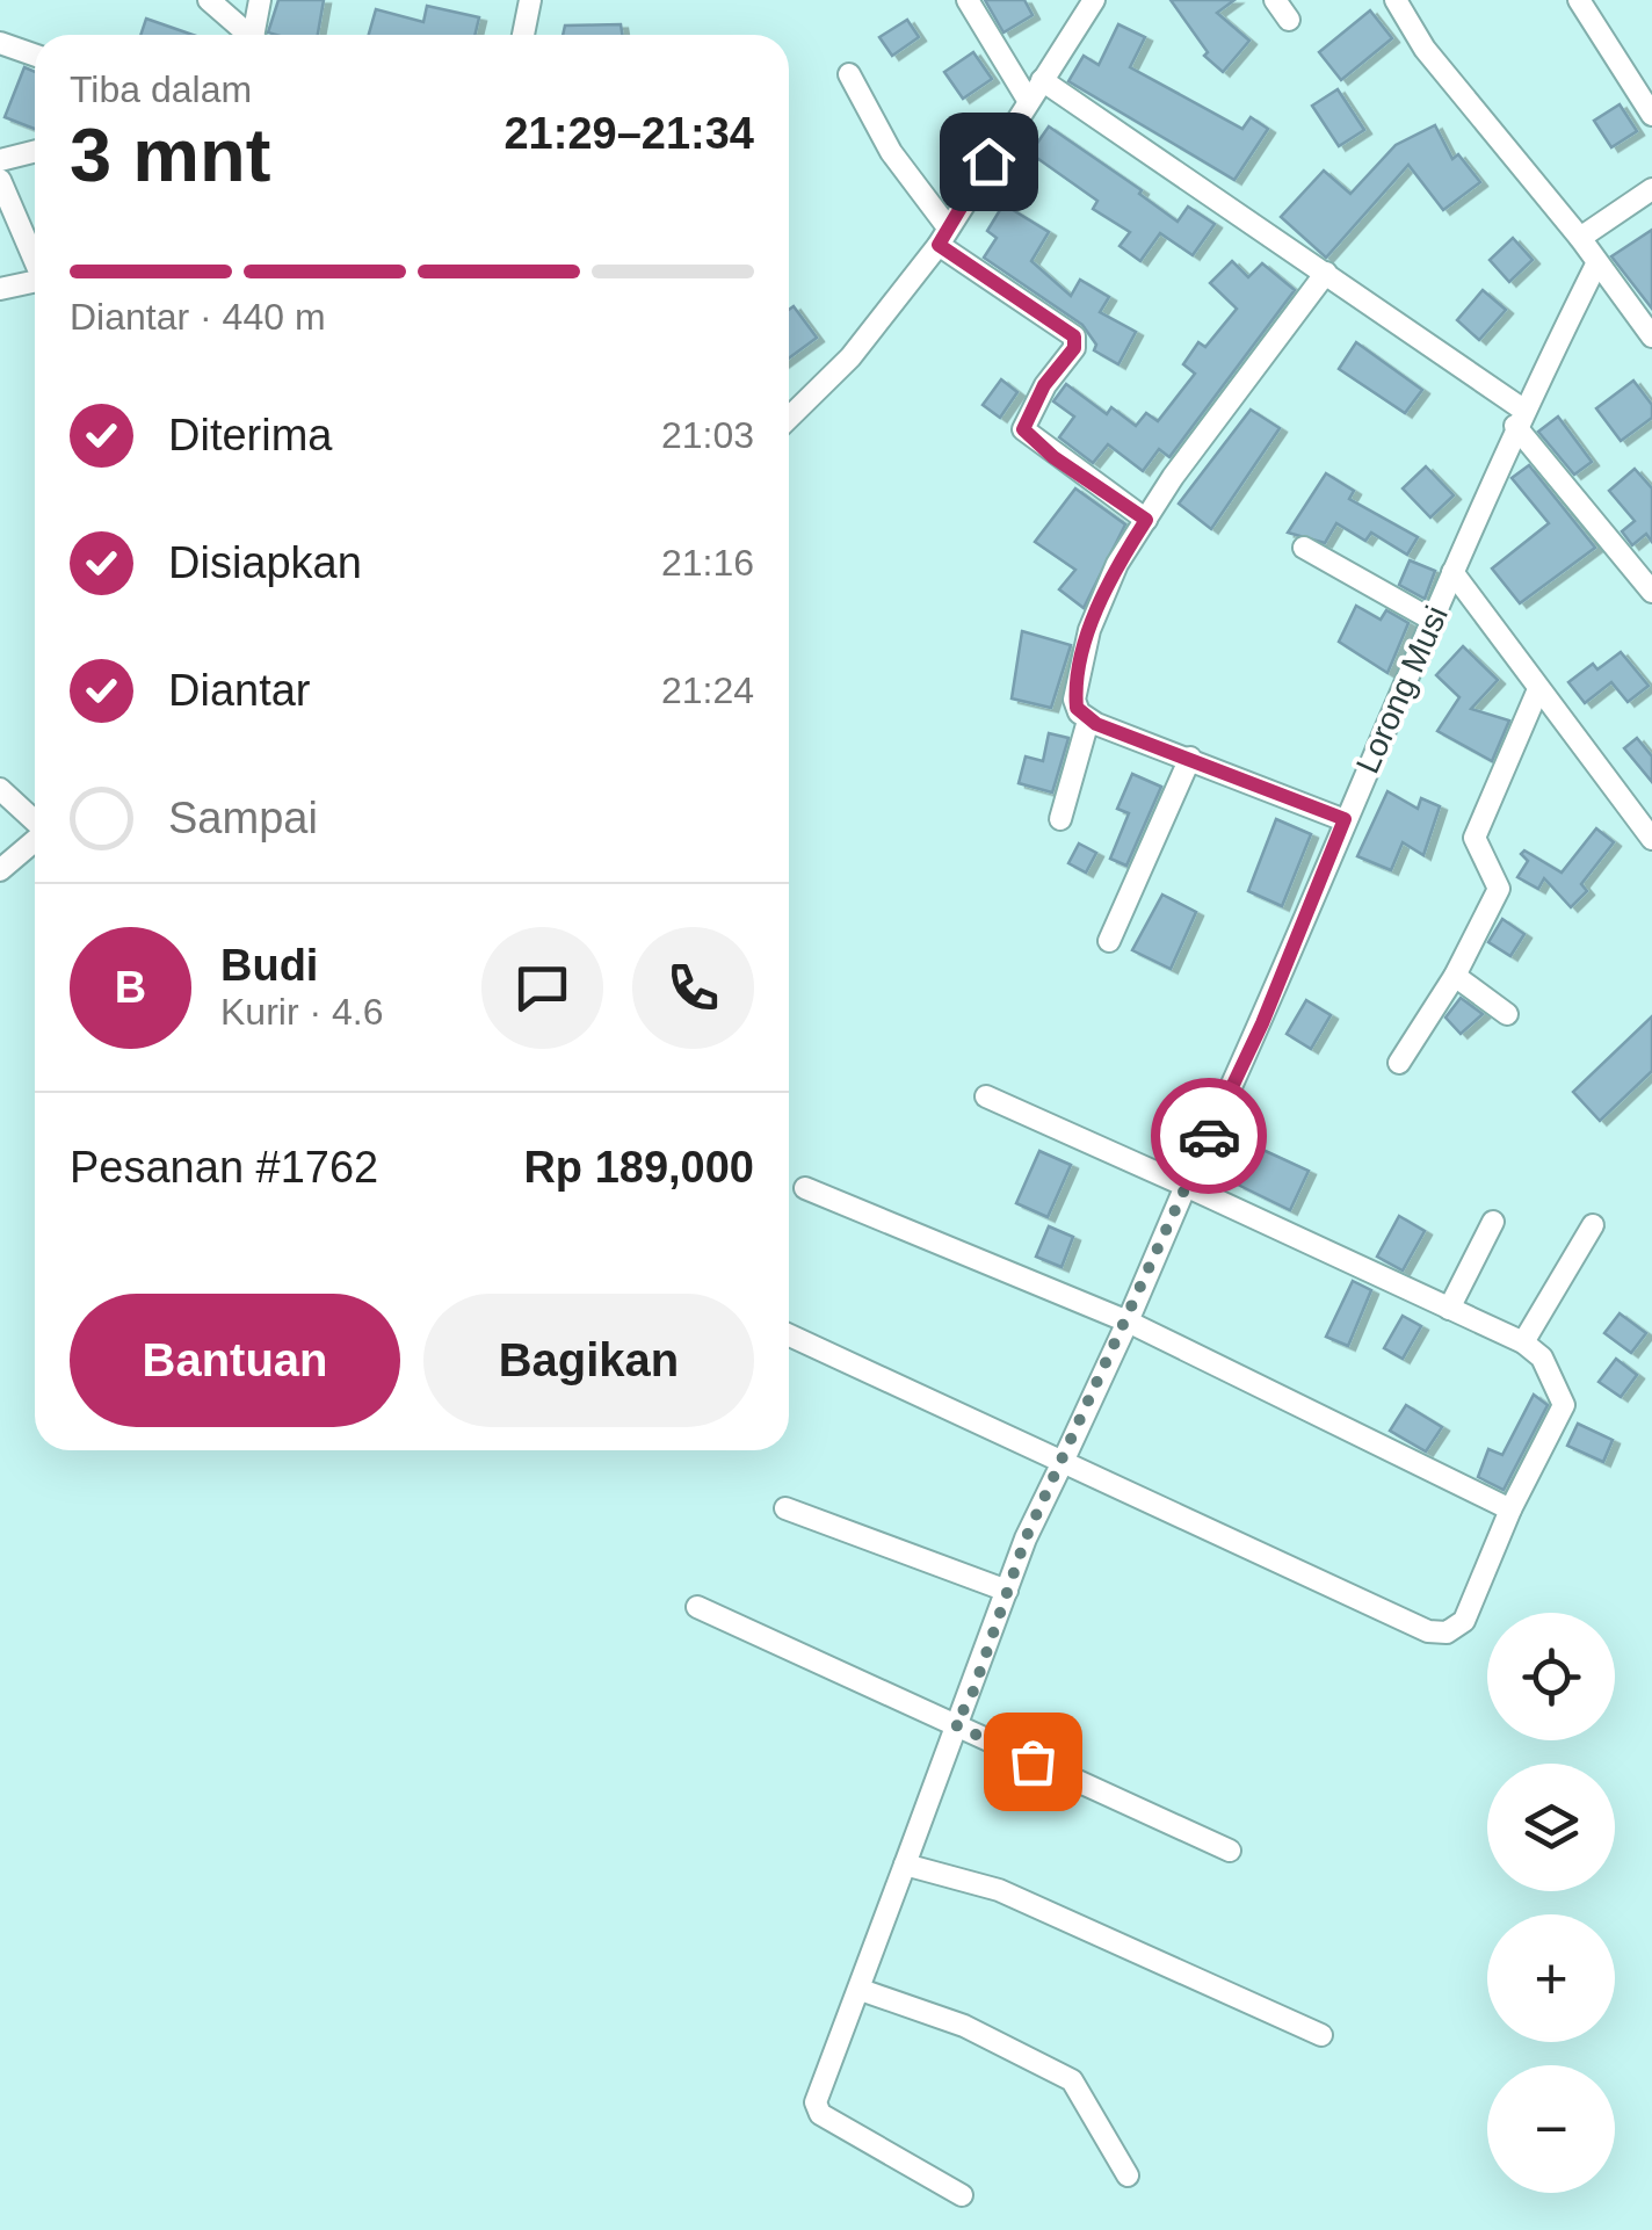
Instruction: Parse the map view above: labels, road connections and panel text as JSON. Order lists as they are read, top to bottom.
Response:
{
  "streets": {
    "street": ["Lorong Musi"]
  },
  "page": {
    "heading": ["3 mnt", "Tiba dalam", "21:29–21:34"],
    "panel": [
      "Budi",
      "Kurir · 4.6",
      "Pesanan #1762",
      "Rp 189,000"
    ],
    "bar": "Diantar · 440 m",
    "list": [
      ["Diterima", "21:03"],
      ["Disiapkan", "21:16"],
      ["Diantar", "21:24"],
      "Sampai"
    ],
    "round": "B",
    "buttons": ["Bantuan", "Bagikan"],
    "map_buttons": ["+", "−"]
  }
}
